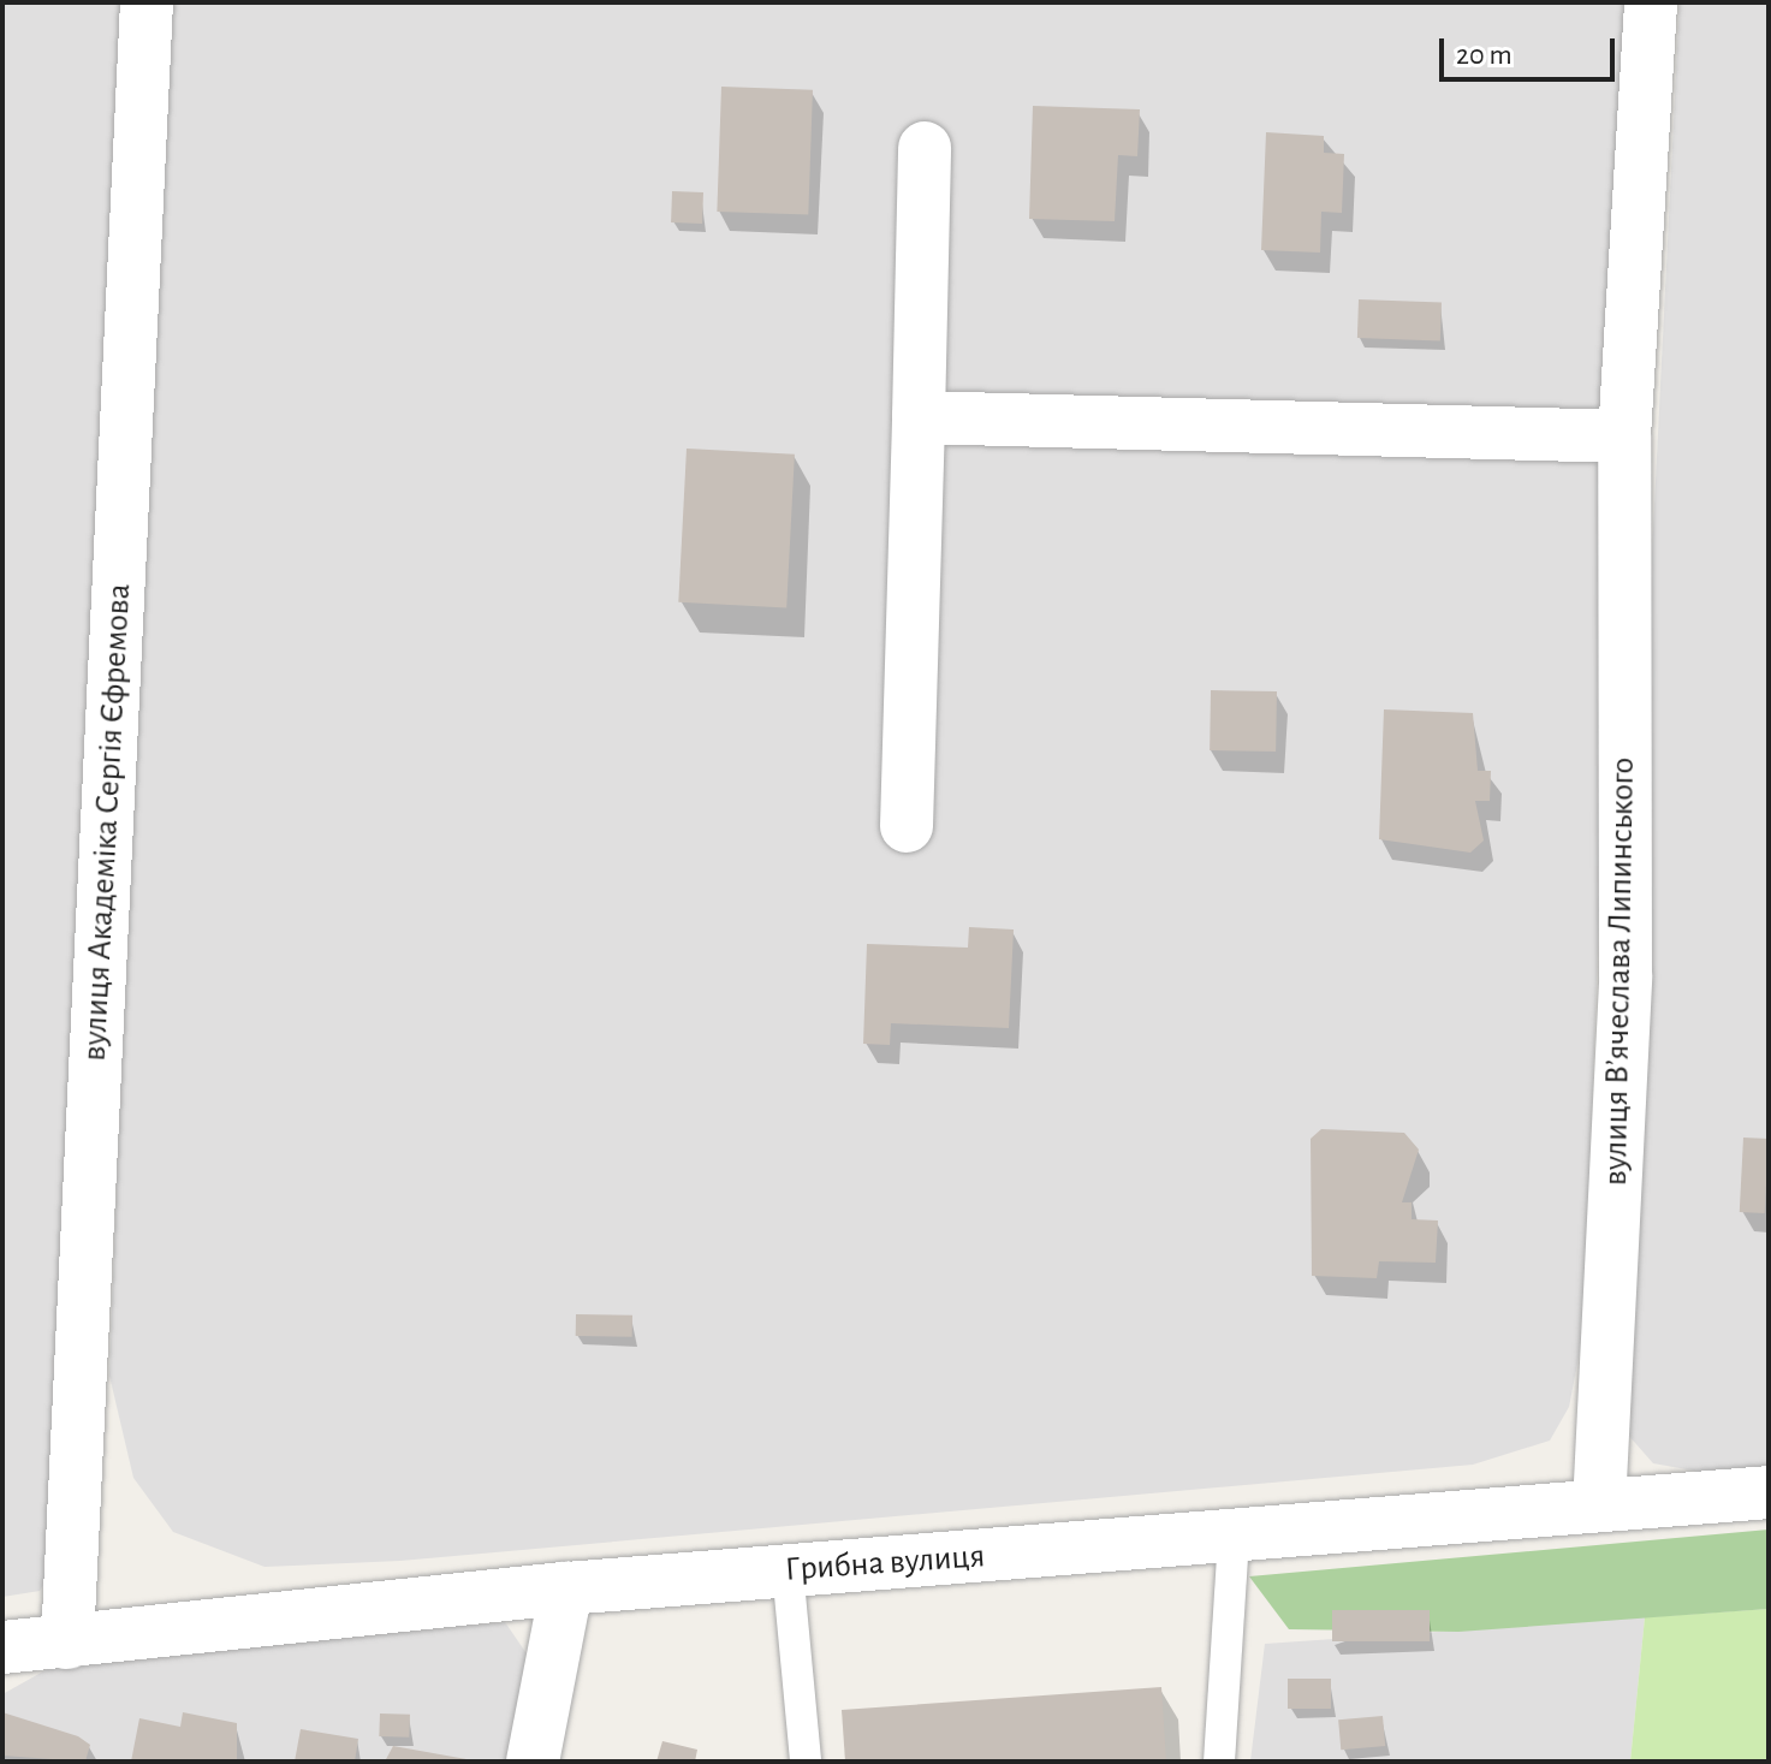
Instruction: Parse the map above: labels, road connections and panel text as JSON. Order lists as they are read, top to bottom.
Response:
{
  "streets": {
    "street": ["вулиця Академіка Сергія Єфремова", "вулиця Вʼячеслава Липинського", "Грибна вулиця"]
  },
  "crossings": [
    ["вулиця Академіка Сергія Єфремова", "Грибна вулиця"],
    ["вулиця Вʼячеслава Липинського", "Грибна вулиця"]
  ],
  "scale_bar": "20 m"
}
